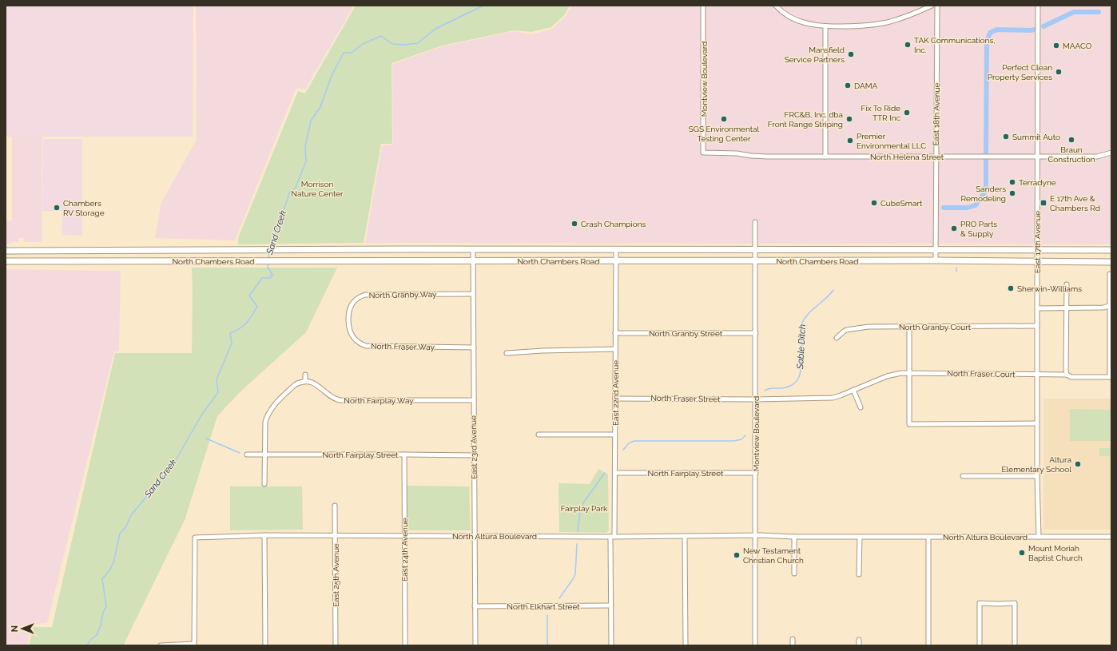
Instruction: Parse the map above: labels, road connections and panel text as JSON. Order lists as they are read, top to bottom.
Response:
{
  "streets": {
    "main road": ["North Chambers Road"],
    "street": [
      "Montview Boulevard",
      "East 18th Avenue",
      "North Helena Street",
      "East 17th Avenue",
      "North Granby Way",
      "North Granby Court",
      "North Granby Street",
      "North Fraser Way",
      "North Fraser Court",
      "East 22nd Avenue",
      "North Fraser Street",
      "North Fairplay Way",
      "East 23rd Avenue",
      "North Fairplay Street",
      "North Altura Boulevard",
      "East 24th Avenue",
      "East 25th Avenue",
      "North Elkhart Street"
    ]
  },
  "crossings": [
    ["Montview Boulevard", "North Helena Street"],
    ["Montview Boulevard", "North Chambers Road"],
    ["Montview Boulevard", "North Granby Street"],
    ["Montview Boulevard", "North Fraser Court"],
    ["Montview Boulevard", "North Fraser Street"],
    ["Montview Boulevard", "North Fairplay Street"],
    ["Montview Boulevard", "North Altura Boulevard"],
    ["East 18th Avenue", "North Helena Street"],
    ["East 18th Avenue", "North Chambers Road"],
    ["North Helena Street", "East 17th Avenue"],
    ["East 17th Avenue", "North Chambers Road"],
    ["East 17th Avenue", "North Granby Court"],
    ["East 17th Avenue", "North Fraser Court"],
    ["East 17th Avenue", "North Altura Boulevard"],
    ["North Chambers Road", "East 22nd Avenue"],
    ["North Chambers Road", "East 23rd Avenue"],
    ["North Granby Way", "North Fraser Way"],
    ["North Granby Way", "East 23rd Avenue"],
    ["North Granby Street", "East 22nd Avenue"],
    ["North Fraser Way", "East 23rd Avenue"],
    ["North Fraser Court", "North Fraser Street"],
    ["East 22nd Avenue", "North Fraser Street"],
    ["East 22nd Avenue", "North Fairplay Street"],
    ["East 22nd Avenue", "North Altura Boulevard"],
    ["East 22nd Avenue", "North Elkhart Street"],
    ["North Fairplay Way", "East 23rd Avenue"],
    ["East 23rd Avenue", "North Fairplay Street"],
    ["East 23rd Avenue", "North Altura Boulevard"],
    ["East 23rd Avenue", "North Elkhart Street"],
    ["North Fairplay Street", "East 24th Avenue"],
    ["North Altura Boulevard", "East 24th Avenue"],
    ["North Altura Boulevard", "East 25th Avenue"]
  ],
  "water": ["Sand Creek", "Sable Ditch"],
  "parks": ["Morrison Nature Center", "Fairplay Park"],
  "places": {
    "other": [
      "TAK Communications, Inc.",
      "MAACO",
      "Mansfield Service Partners",
      "Perfect Clean Property Services",
      "DAMA",
      "Fix To Ride TTR Inc",
      "SGS Environmental Testing Center",
      "FRC&B, Inc. dba Front Range Striping",
      "Summit Auto",
      "Braun Construction",
      "Premier Environmental LLC",
      "Terradyne",
      "Sanders Remodeling",
      "CubeSmart",
      "Chambers RV Storage",
      "Crash Champions",
      "PRO Parts & Supply",
      "Sherwin-Williams",
      "Altura Elementary School",
      "Mount Moriah Baptist Church",
      "New Testament Christian Church"
    ],
    "transit": ["E 17th Ave & Chambers Rd"]
  },
  "north": "left"
}
